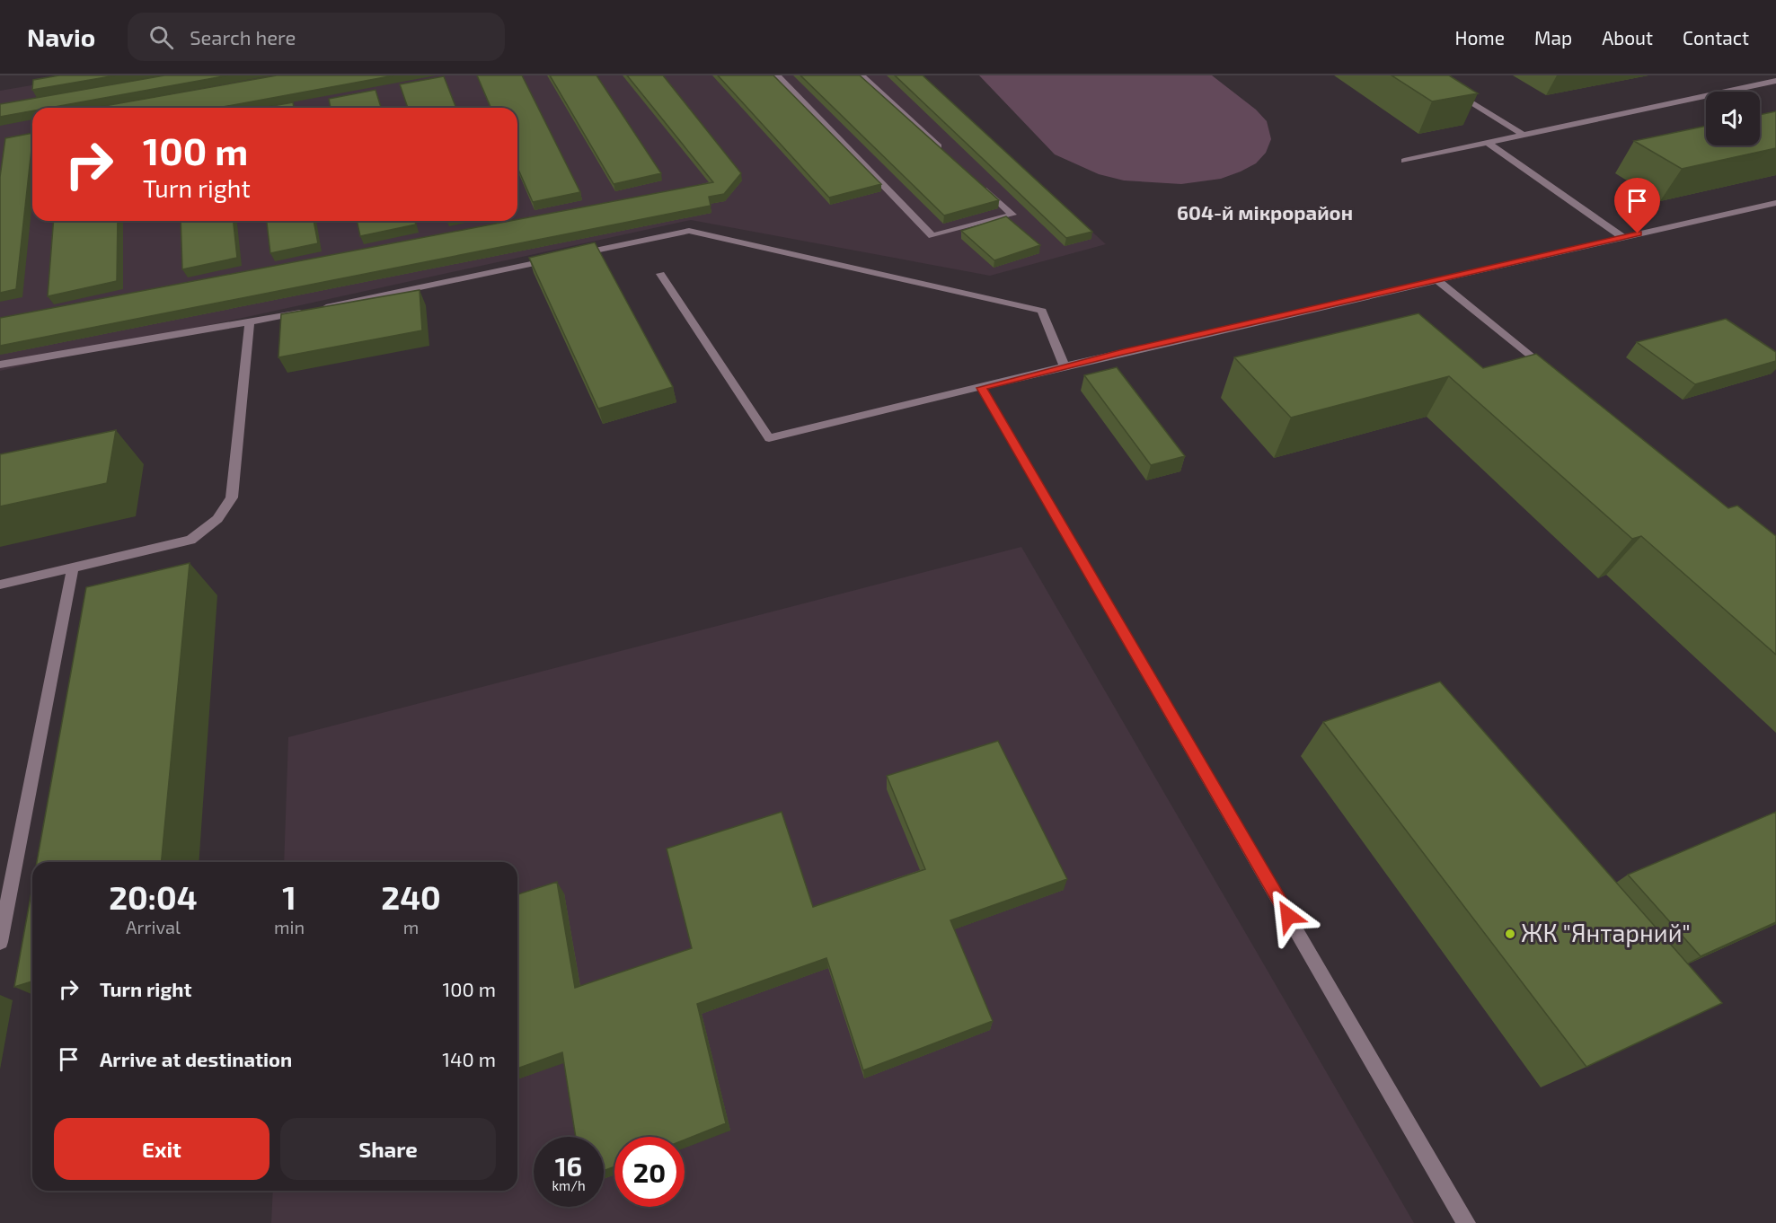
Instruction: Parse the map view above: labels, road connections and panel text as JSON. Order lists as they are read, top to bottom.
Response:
{
  "districts": ["604-й мікрорайон"],
  "places": ["ЖК \"Янтарний\""],
  "page": {
    "header": "Navio",
    "search": "Search here",
    "nav": [
      "Home",
      "Map",
      "About",
      "Contact"
    ],
    "turn": ["100 m", "Turn right"],
    "eta": [
      "20:04",
      "Arrival",
      "1",
      "min",
      "240",
      "m"
    ],
    "list": [
      {
        "name": "Turn right",
        "value": "100 m"
      },
      {
        "name": "Arrive at destination",
        "value": "140 m"
      }
    ],
    "buttons": ["Exit", "Share"],
    "speed": "16 km/h",
    "limit": "20"
  }
}
